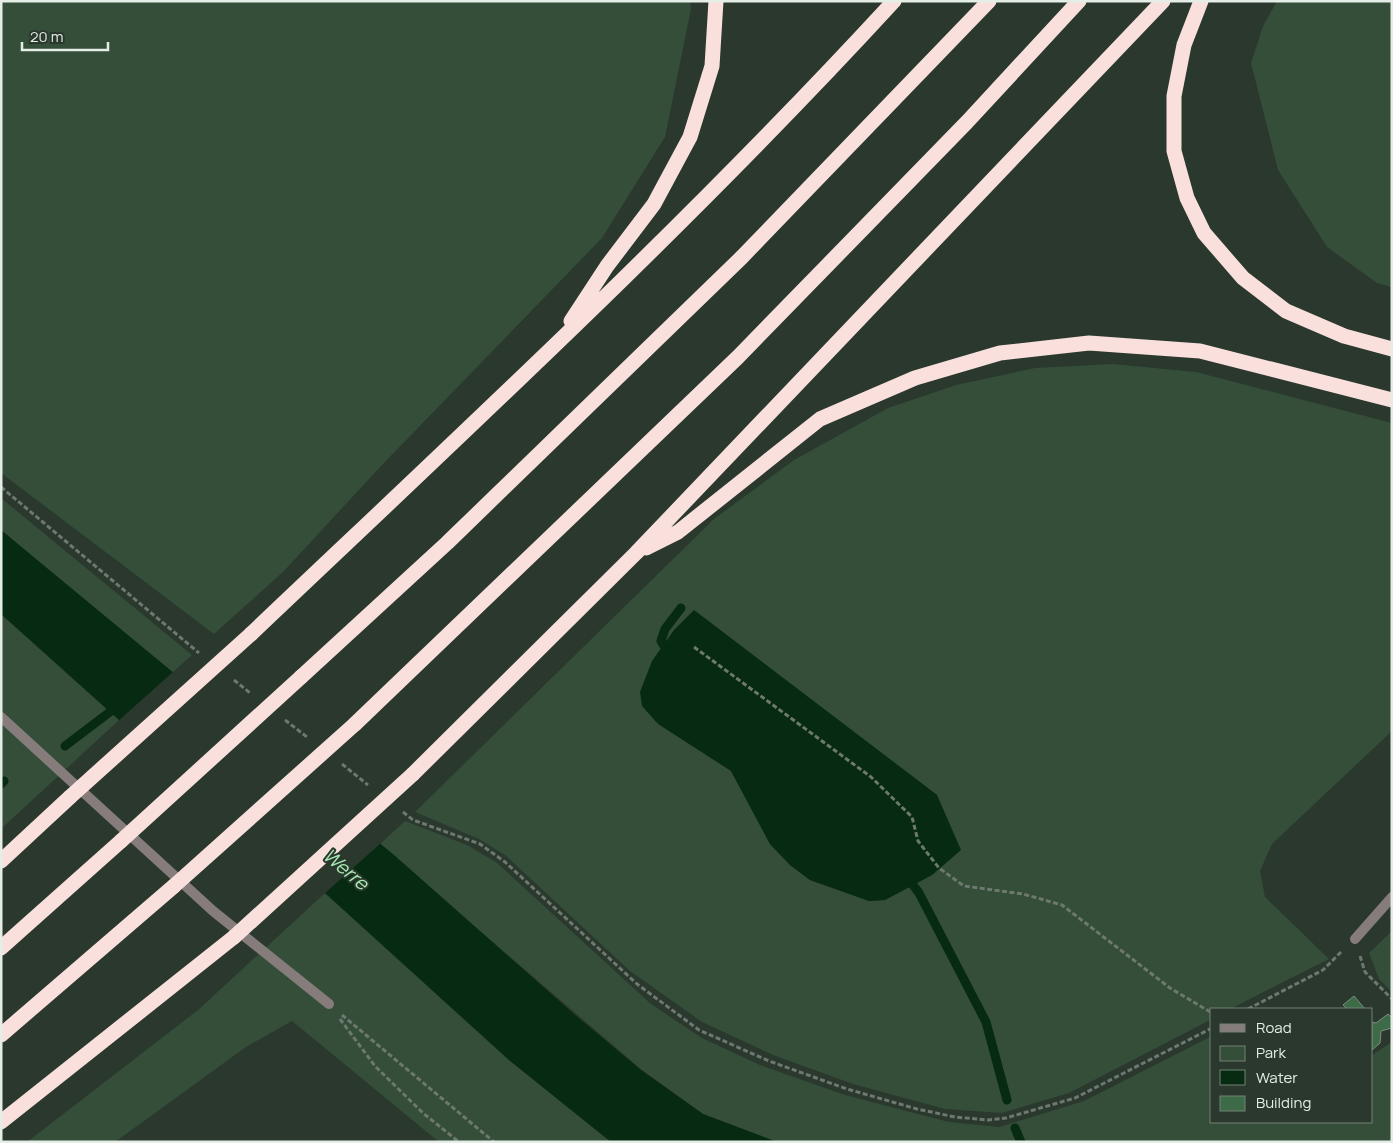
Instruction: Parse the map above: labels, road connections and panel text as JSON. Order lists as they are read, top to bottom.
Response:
{
  "water": ["Werre"],
  "legend": [
    "Road",
    "Park",
    "Water",
    "Building"
  ],
  "scale_bar": "20 m"
}
